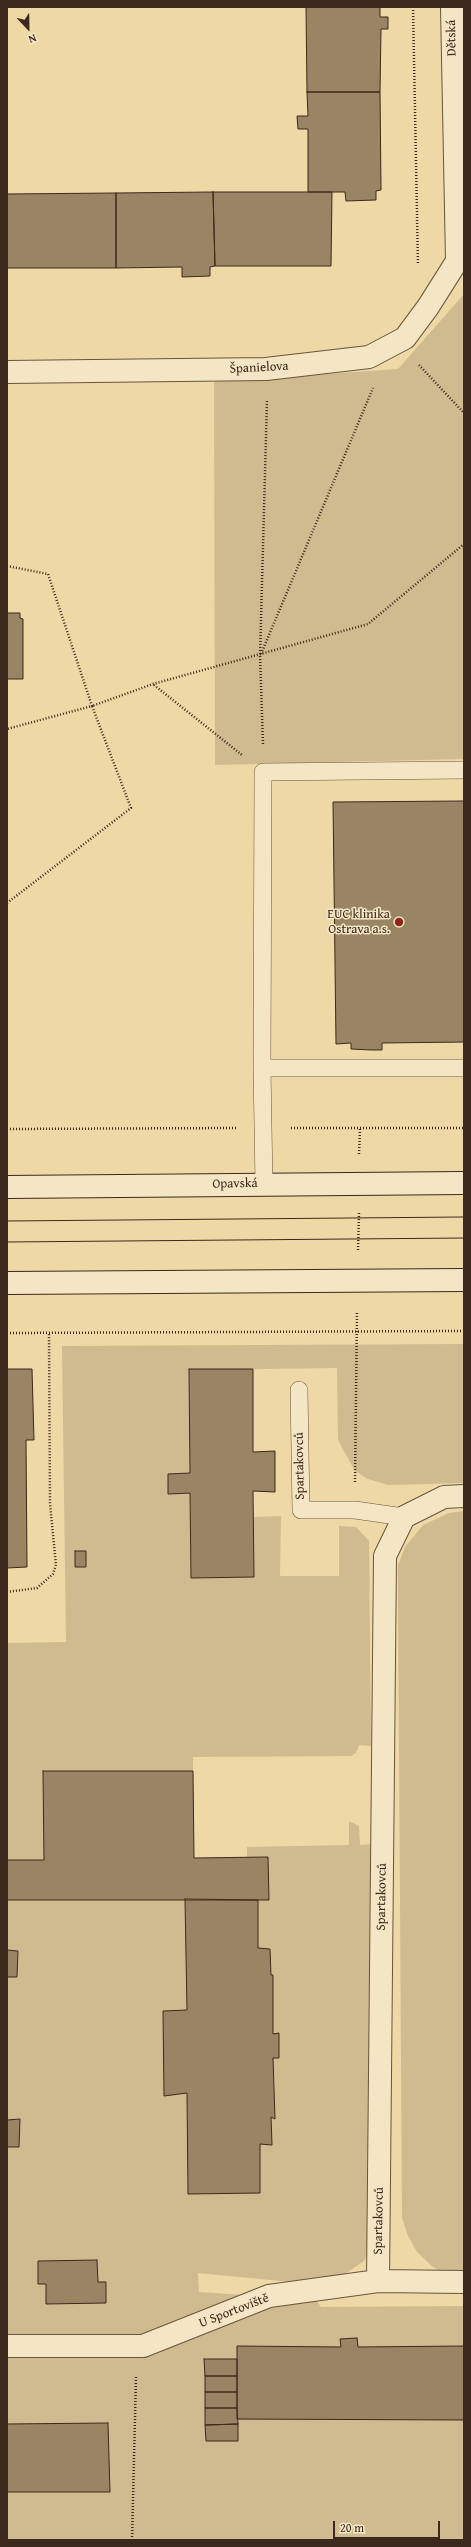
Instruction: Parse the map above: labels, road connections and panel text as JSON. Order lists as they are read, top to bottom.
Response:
{
  "streets": {
    "street": [
      "Dětská",
      "Španielova",
      "Opavská",
      "Spartakovců",
      "U Sportoviště"
    ]
  },
  "crossings": [
    ["Dětská", "Španielova"],
    ["Spartakovců", "U Sportoviště"]
  ],
  "places": ["EUC klinika Ostrava a.s."],
  "scale_bar": "20 m",
  "north": "bottom"
}
